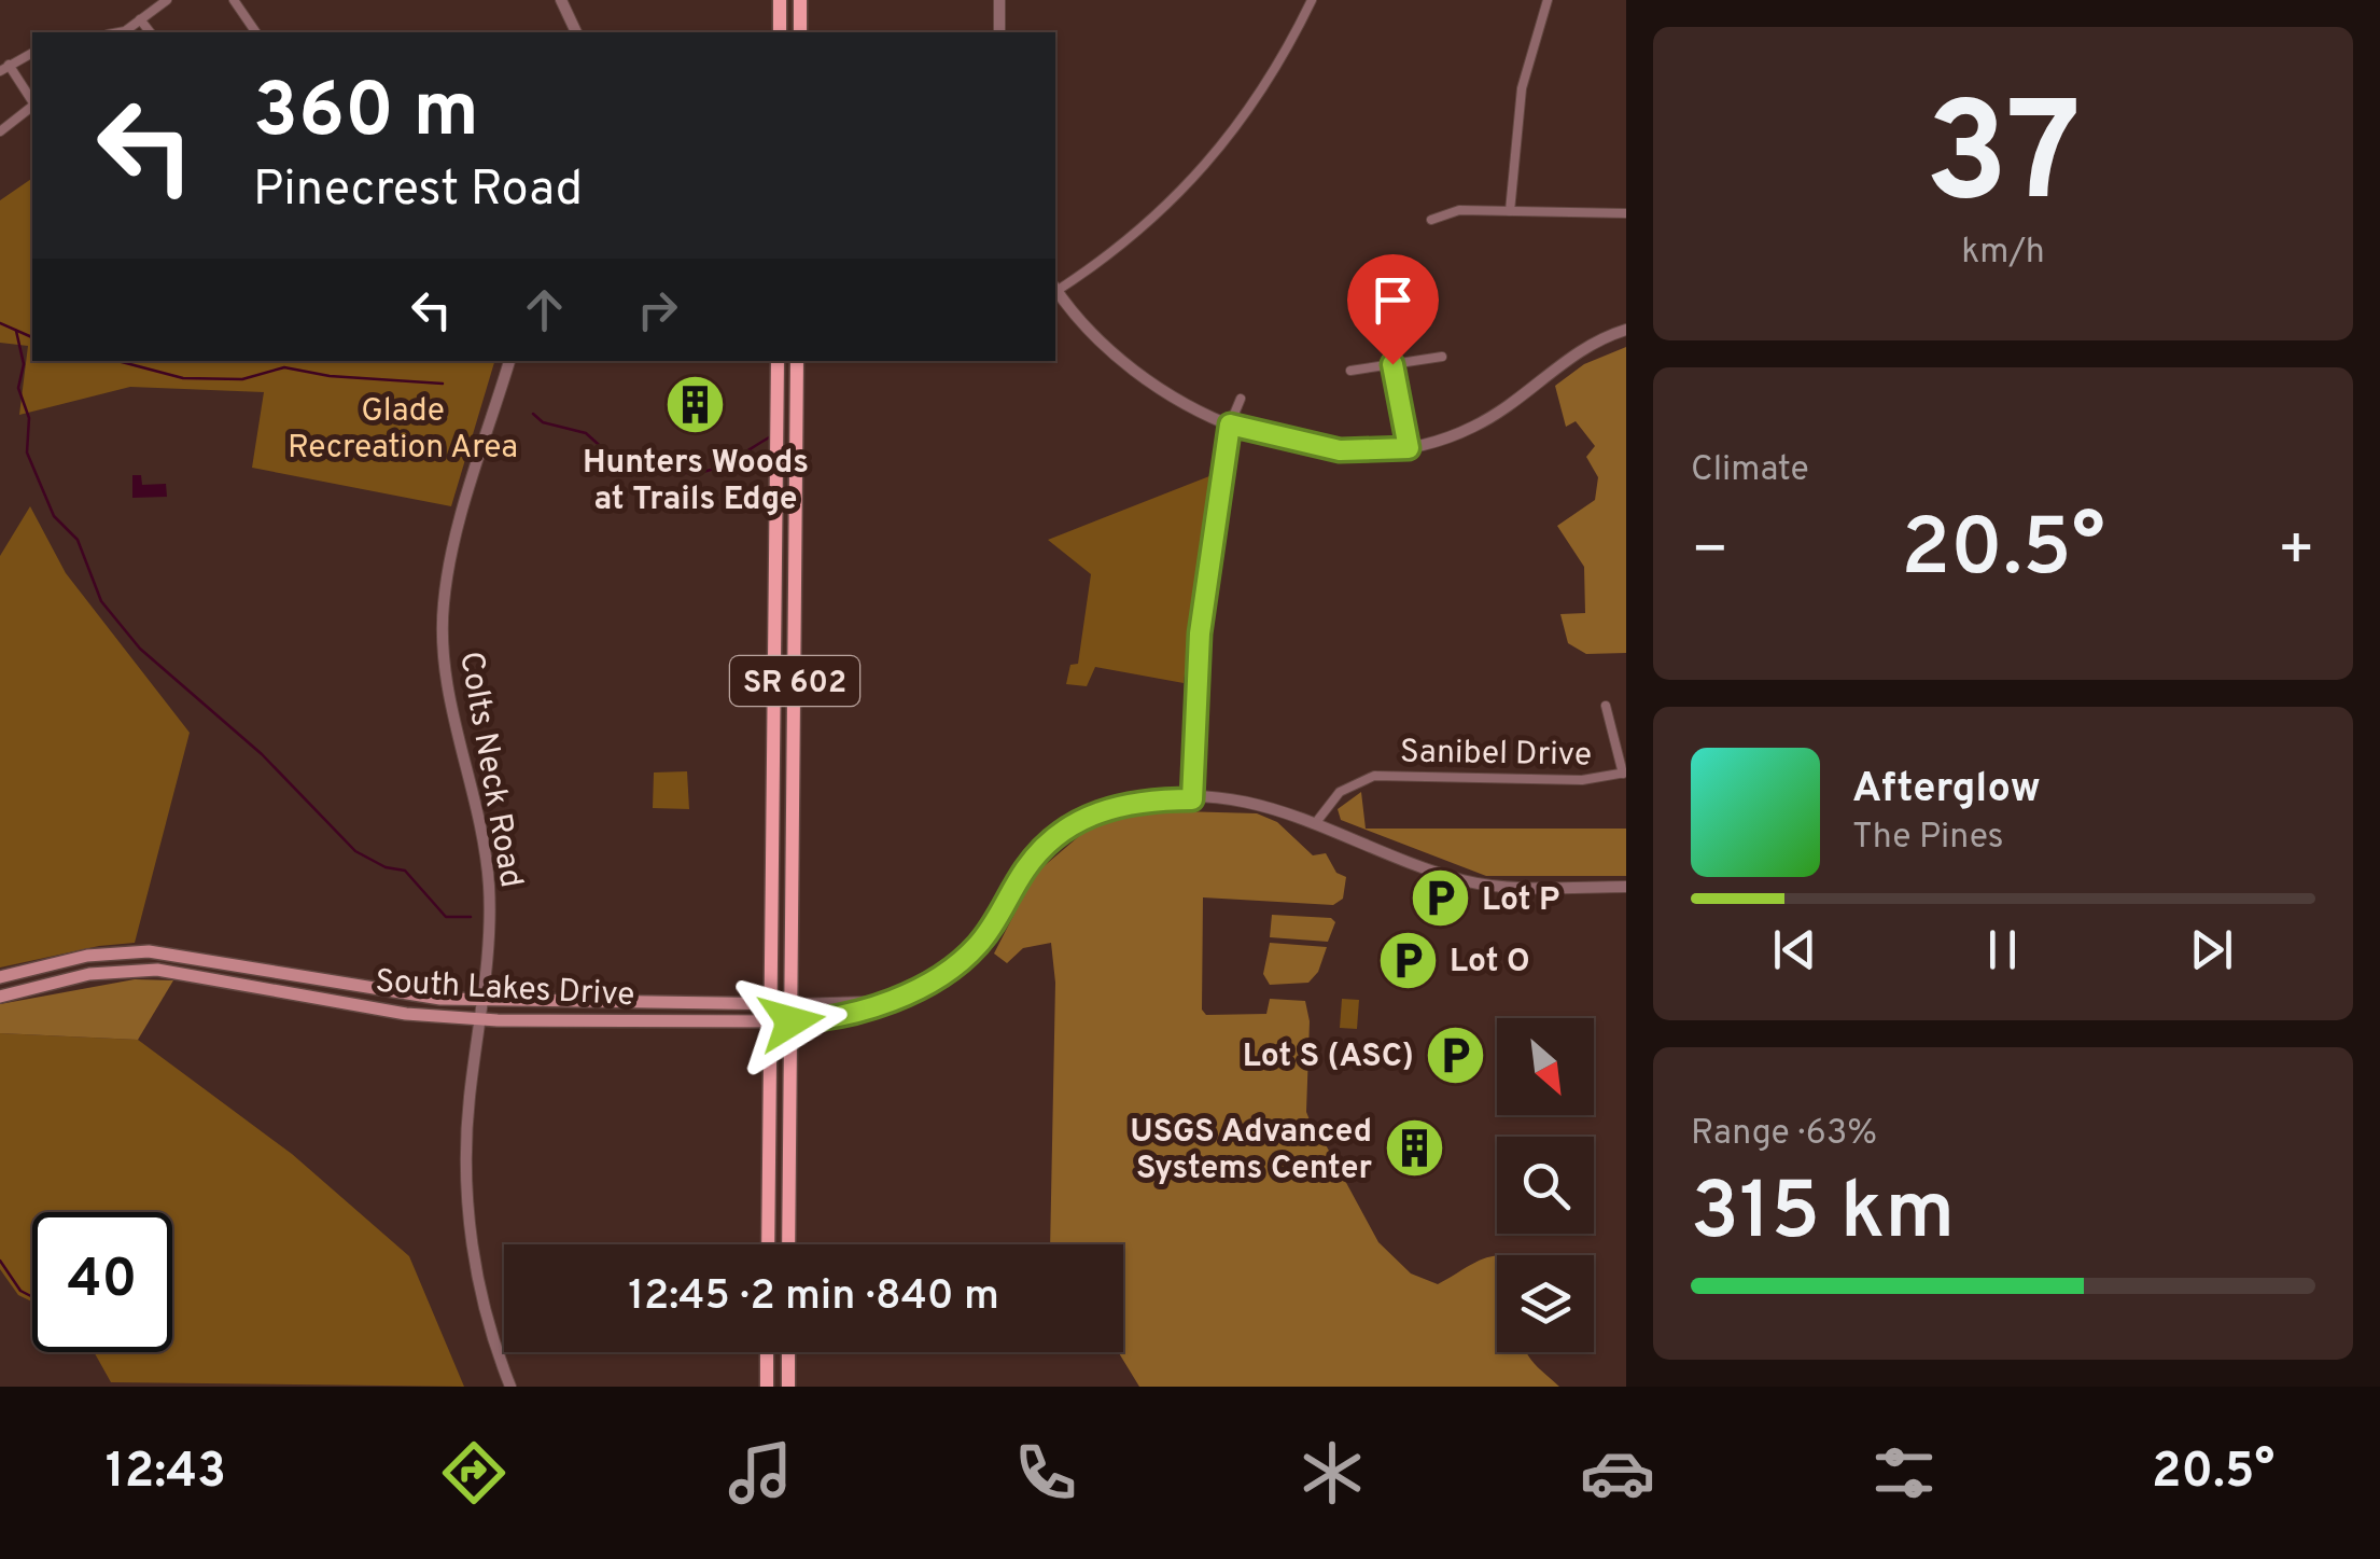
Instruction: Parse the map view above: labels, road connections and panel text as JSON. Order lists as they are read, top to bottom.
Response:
{
  "streets": {
    "main road": ["SR 602", "South Lakes Drive"],
    "street": ["Sanibel Drive", "Colts Neck Road"]
  },
  "crossings": [
    ["SR 602", "South Lakes Drive"],
    ["Sanibel Drive", "South Lakes Drive"],
    ["Colts Neck Road", "South Lakes Drive"]
  ],
  "parks": ["Glade Recreation Area"],
  "places": {
    "building": ["Hunters Woods at Trails Edge", "USGS Advanced Systems Center"],
    "parking": ["Lot P", "Lot O", "Lot S (ASC)"]
  },
  "north": "bottom right",
  "page": {
    "tile": [
      ["37", "km/h"],
      "Climate",
      ["Range · 63%", "315 km"]
    ],
    "turn": ["360 m", "Pinecrest Road"],
    "heat": ["−", "20.5°", "+"],
    "song": ["Afterglow", "The Pines"],
    "limit": "40",
    "trip": "12:45 · 2 min · 840 m",
    "tabs": ["12:43", "20.5°"]
  }
}
